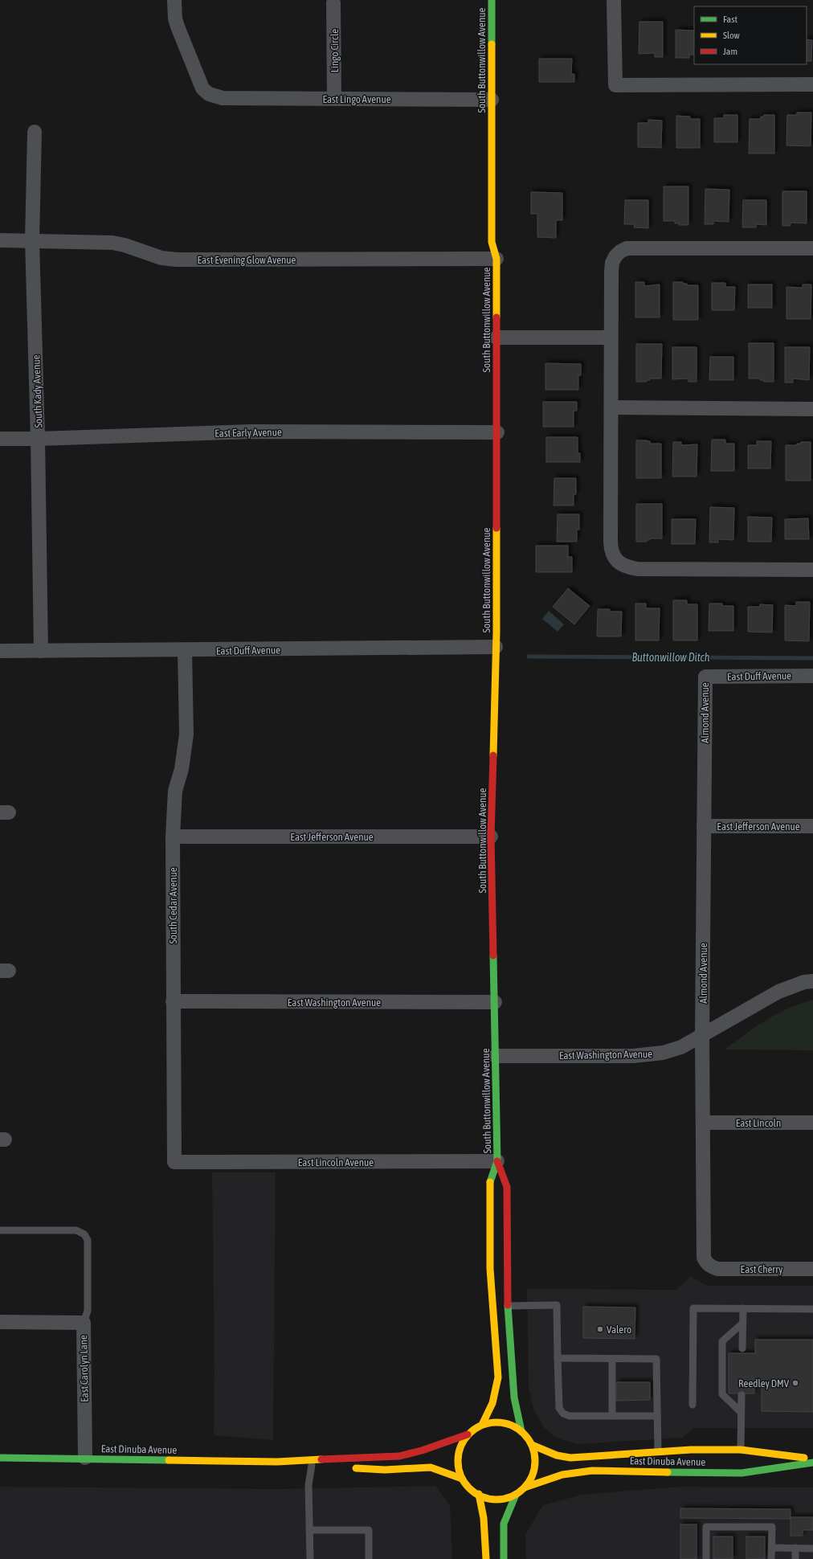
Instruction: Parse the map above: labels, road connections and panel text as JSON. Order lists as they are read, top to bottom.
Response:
{
  "streets": {
    "street": [
      "Lingo Circle",
      "South Buttonwillow Avenue",
      "East Lingo Avenue",
      "East Evening Glow Avenue",
      "South Kady Avenue",
      "East Early Avenue",
      "East Duff Avenue",
      "Almond Avenue",
      "East Jefferson Avenue",
      "South Cedar Avenue",
      "East Washington Avenue",
      "East Lincoln",
      "East Lincoln Avenue",
      "East Cherry",
      "East Carolyn Lane",
      "East Dinuba Avenue"
    ]
  },
  "crossings": [
    ["Lingo Circle", "East Lingo Avenue"],
    ["South Buttonwillow Avenue", "East Lingo Avenue"],
    ["South Buttonwillow Avenue", "East Evening Glow Avenue"],
    ["South Buttonwillow Avenue", "East Early Avenue"],
    ["South Buttonwillow Avenue", "East Duff Avenue"],
    ["South Buttonwillow Avenue", "East Jefferson Avenue"],
    ["South Buttonwillow Avenue", "East Washington Avenue"],
    ["South Buttonwillow Avenue", "East Lincoln Avenue"],
    ["South Buttonwillow Avenue", "East Dinuba Avenue"],
    ["East Evening Glow Avenue", "South Kady Avenue"],
    ["South Kady Avenue", "East Early Avenue"],
    ["South Kady Avenue", "East Duff Avenue"],
    ["East Duff Avenue", "Almond Avenue"],
    ["East Duff Avenue", "South Cedar Avenue"],
    ["Almond Avenue", "East Jefferson Avenue"],
    ["Almond Avenue", "East Washington Avenue"],
    ["Almond Avenue", "East Lincoln"],
    ["Almond Avenue", "East Cherry"],
    ["East Jefferson Avenue", "South Cedar Avenue"],
    ["South Cedar Avenue", "East Washington Avenue"],
    ["South Cedar Avenue", "East Lincoln Avenue"],
    ["East Carolyn Lane", "East Dinuba Avenue"]
  ],
  "water": ["Buttonwillow Ditch"],
  "places": ["Valero", "Reedley DMV"],
  "legend": ["Fast", "Slow", "Jam"]
}
